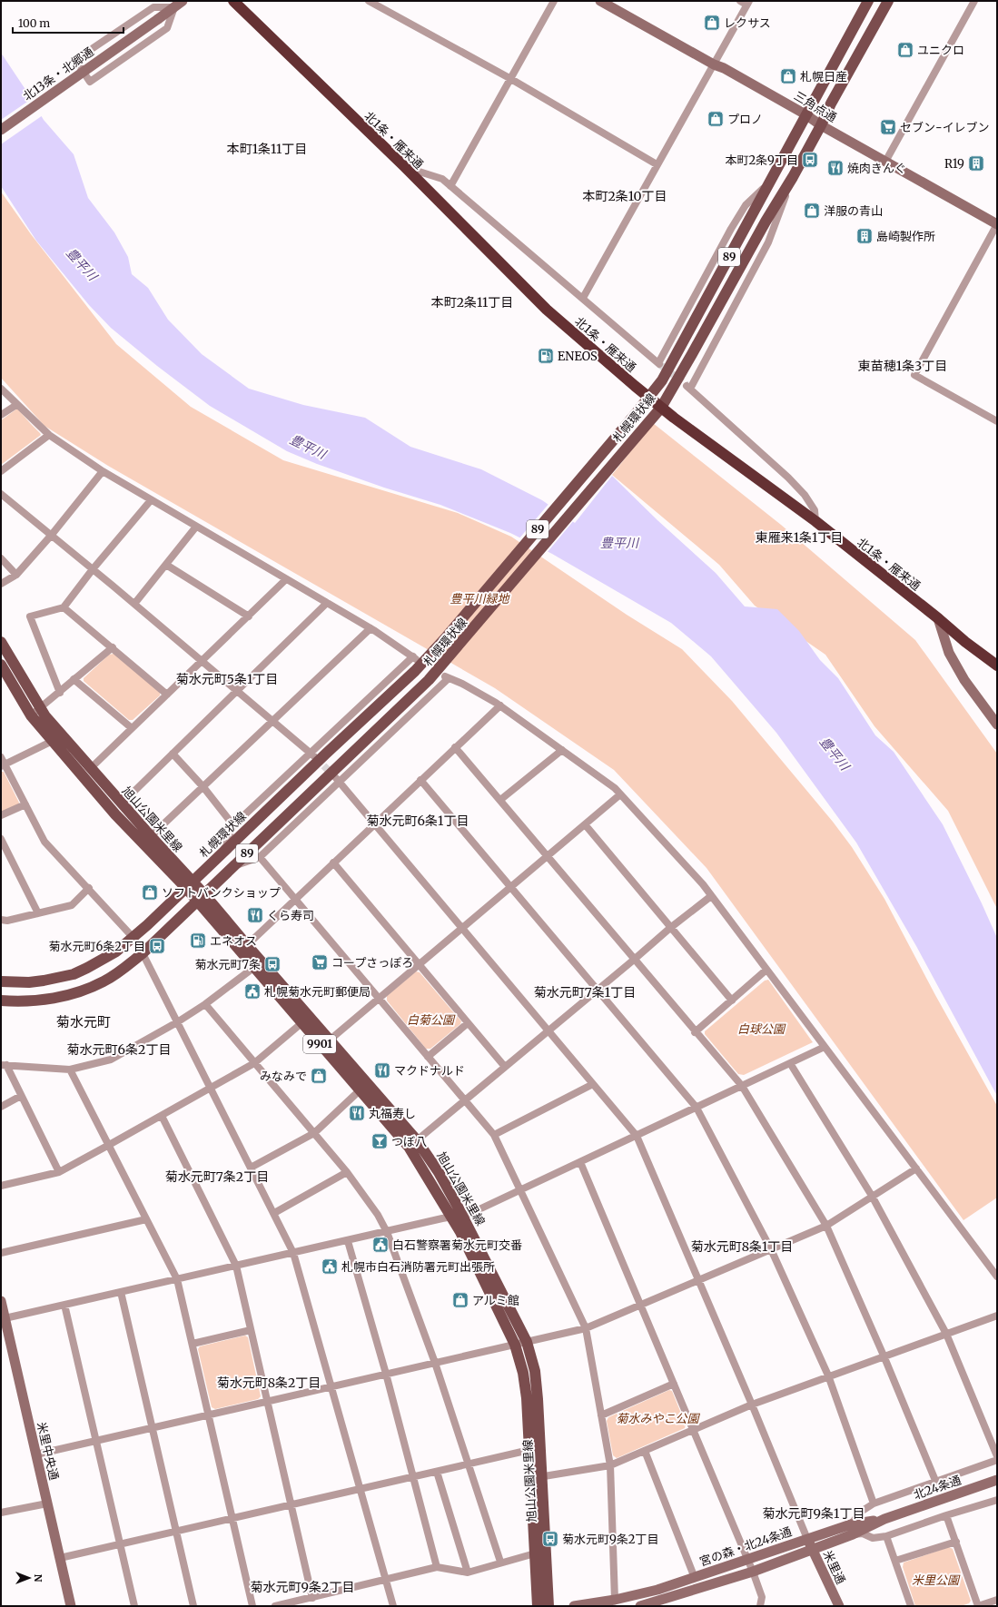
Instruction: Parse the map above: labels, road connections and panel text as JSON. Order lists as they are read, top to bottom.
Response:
{
  "streets": {
    "highway": ["北1条・雁来通"],
    "main road": [
      "89",
      "札幌環状線",
      "旭山公園米里線",
      "9901"
    ],
    "street": [
      "北13条・北郷通",
      "三角点通",
      "米里中央通",
      "北24条通",
      "宮の森・北24条通",
      "米里通"
    ]
  },
  "crossings": [
    ["三角点通", "札幌環状線"],
    ["北1条・雁来通", "札幌環状線"],
    ["札幌環状線", "旭山公園米里線"],
    ["北24条通", "宮の森・北24条通"],
    ["宮の森・北24条通", "米里通"]
  ],
  "districts": [
    "本町1条11丁目",
    "本町2条10丁目",
    "本町2条11丁目",
    "東苗穂1条3丁目",
    "東雁来1条1丁目",
    "菊水元町5条1丁目",
    "菊水元町6条1丁目",
    "菊水元町7条1丁目",
    "菊水元町",
    "菊水元町6条2丁目",
    "菊水元町7条2丁目",
    "菊水元町8条1丁目",
    "菊水元町8条2丁目",
    "菊水元町9条1丁目",
    "菊水元町9条2丁目"
  ],
  "water": ["豊平川"],
  "parks": [
    "豊平川緑地",
    "白菊公園",
    "白球公園",
    "菊水みやこ公園",
    "米里公園"
  ],
  "places": {
    "shop": [
      "レクサス",
      "ユニクロ",
      "札幌日産",
      "プロノ",
      "洋服の青山",
      "ソフトバンクショップ",
      "みなみで",
      "アルミ館"
    ],
    "supermarket": ["セブン-イレブン", "コープさっぽろ"],
    "bus stop": [
      "本町2条9丁目",
      "菊水元町6条2丁目",
      "菊水元町7条",
      "菊水元町9条2丁目"
    ],
    "building": ["R19", "島崎製作所"],
    "restaurant": [
      "焼肉きんぐ",
      "くら寿司",
      "マクドナルド",
      "丸福寿し"
    ],
    "fuel station": ["ENEOS", "エネオス"],
    "public building": ["札幌菊水元町郵便局", "白石警察署菊水元町交番", "札幌市白石消防署元町出張所"],
    "bar": ["つぼ八"]
  },
  "scale_bar": "100 m",
  "north": "right"
}
